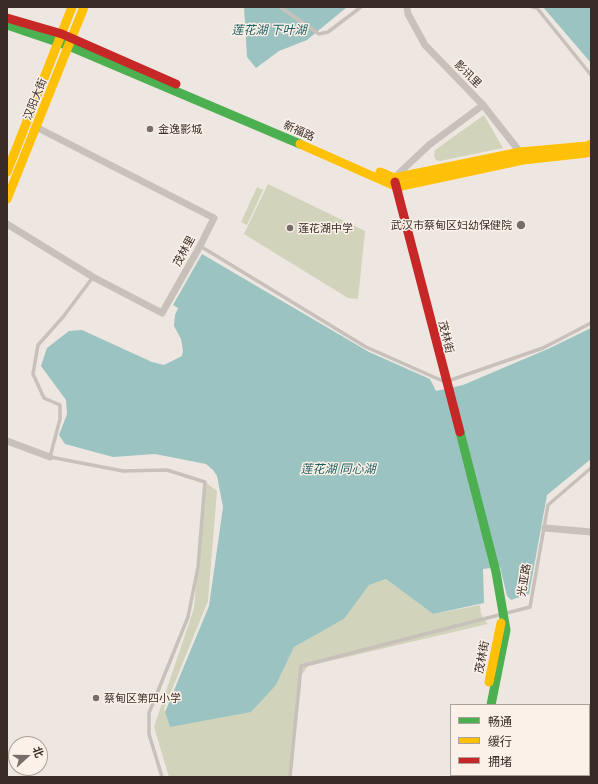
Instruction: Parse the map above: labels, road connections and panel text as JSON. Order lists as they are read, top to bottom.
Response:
{
  "streets": {
    "street": [
      "影讯里",
      "汉阳大街",
      "新福路",
      "茂林里",
      "茂林街"
    ],
    "lane": ["光亚路"]
  },
  "crossings": [
    ["汉阳大街", "新福路"],
    ["汉阳大街", "茂林里"],
    ["新福路", "茂林街"],
    ["茂林街", "光亚路"]
  ],
  "water": ["莲花湖 下叶湖", "莲花湖 同心湖"],
  "places": [
    "金逸影城",
    "武汉市蔡甸区妇幼保健院",
    "莲花湖中学",
    "蔡甸区第四小学"
  ],
  "legend": ["畅通", "缓行", "拥堵"],
  "north": "right"
}
